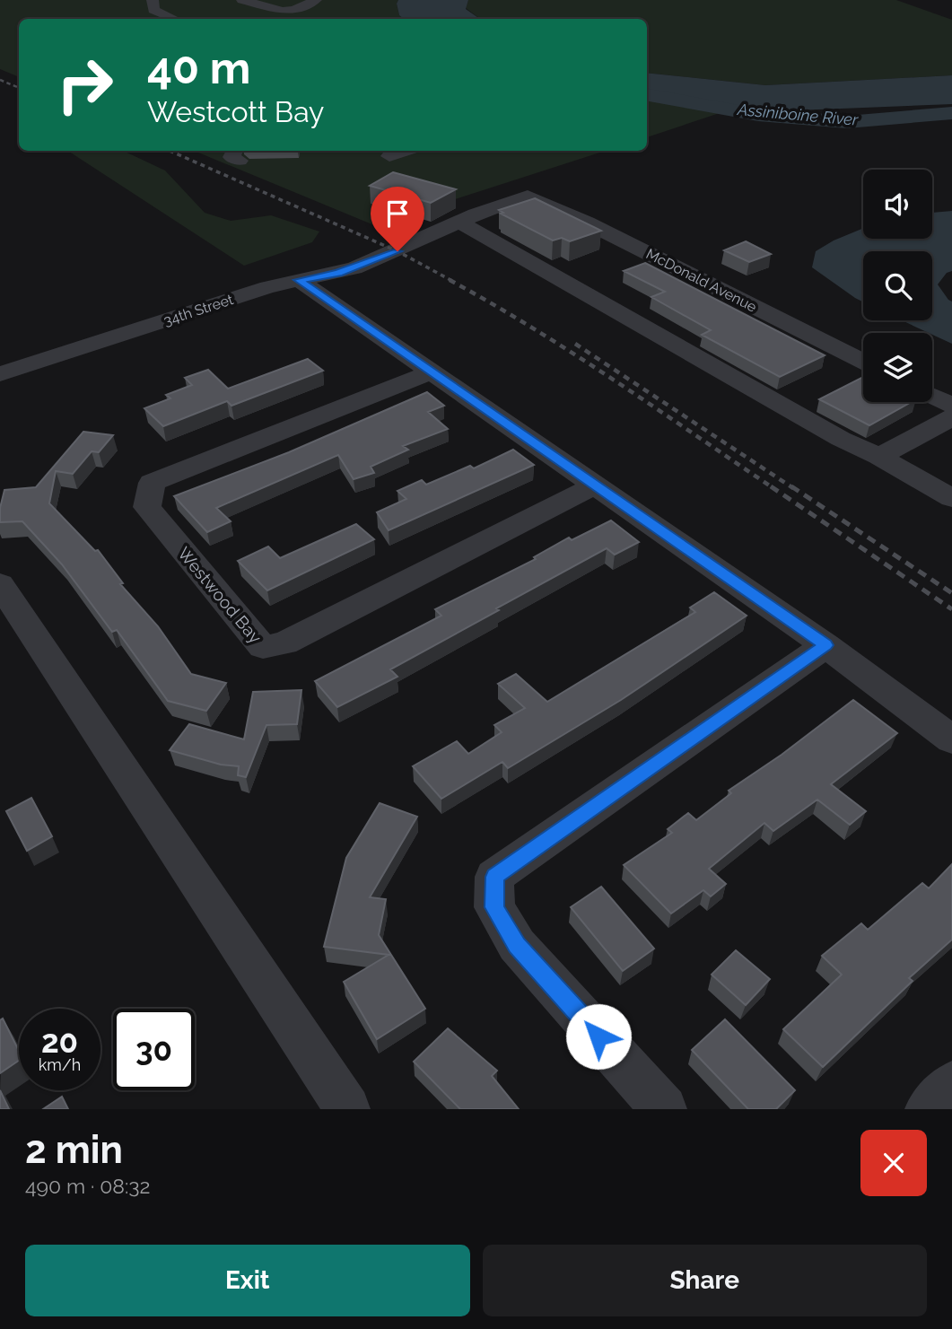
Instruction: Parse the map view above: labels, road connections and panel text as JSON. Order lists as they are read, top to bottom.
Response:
{
  "streets": {
    "street": ["McDonald Avenue", "34th Street", "Westwood Bay"]
  },
  "crossings": [
    ["McDonald Avenue", "34th Street"]
  ],
  "water": ["Assiniboine River"],
  "page": {
    "turn": ["40 m", "Westcott Bay"],
    "speed": "20 km/h",
    "limit": "30",
    "heading": ["2 min", "490 m · 08:32"],
    "buttons": ["Exit", "Share"]
  }
}
